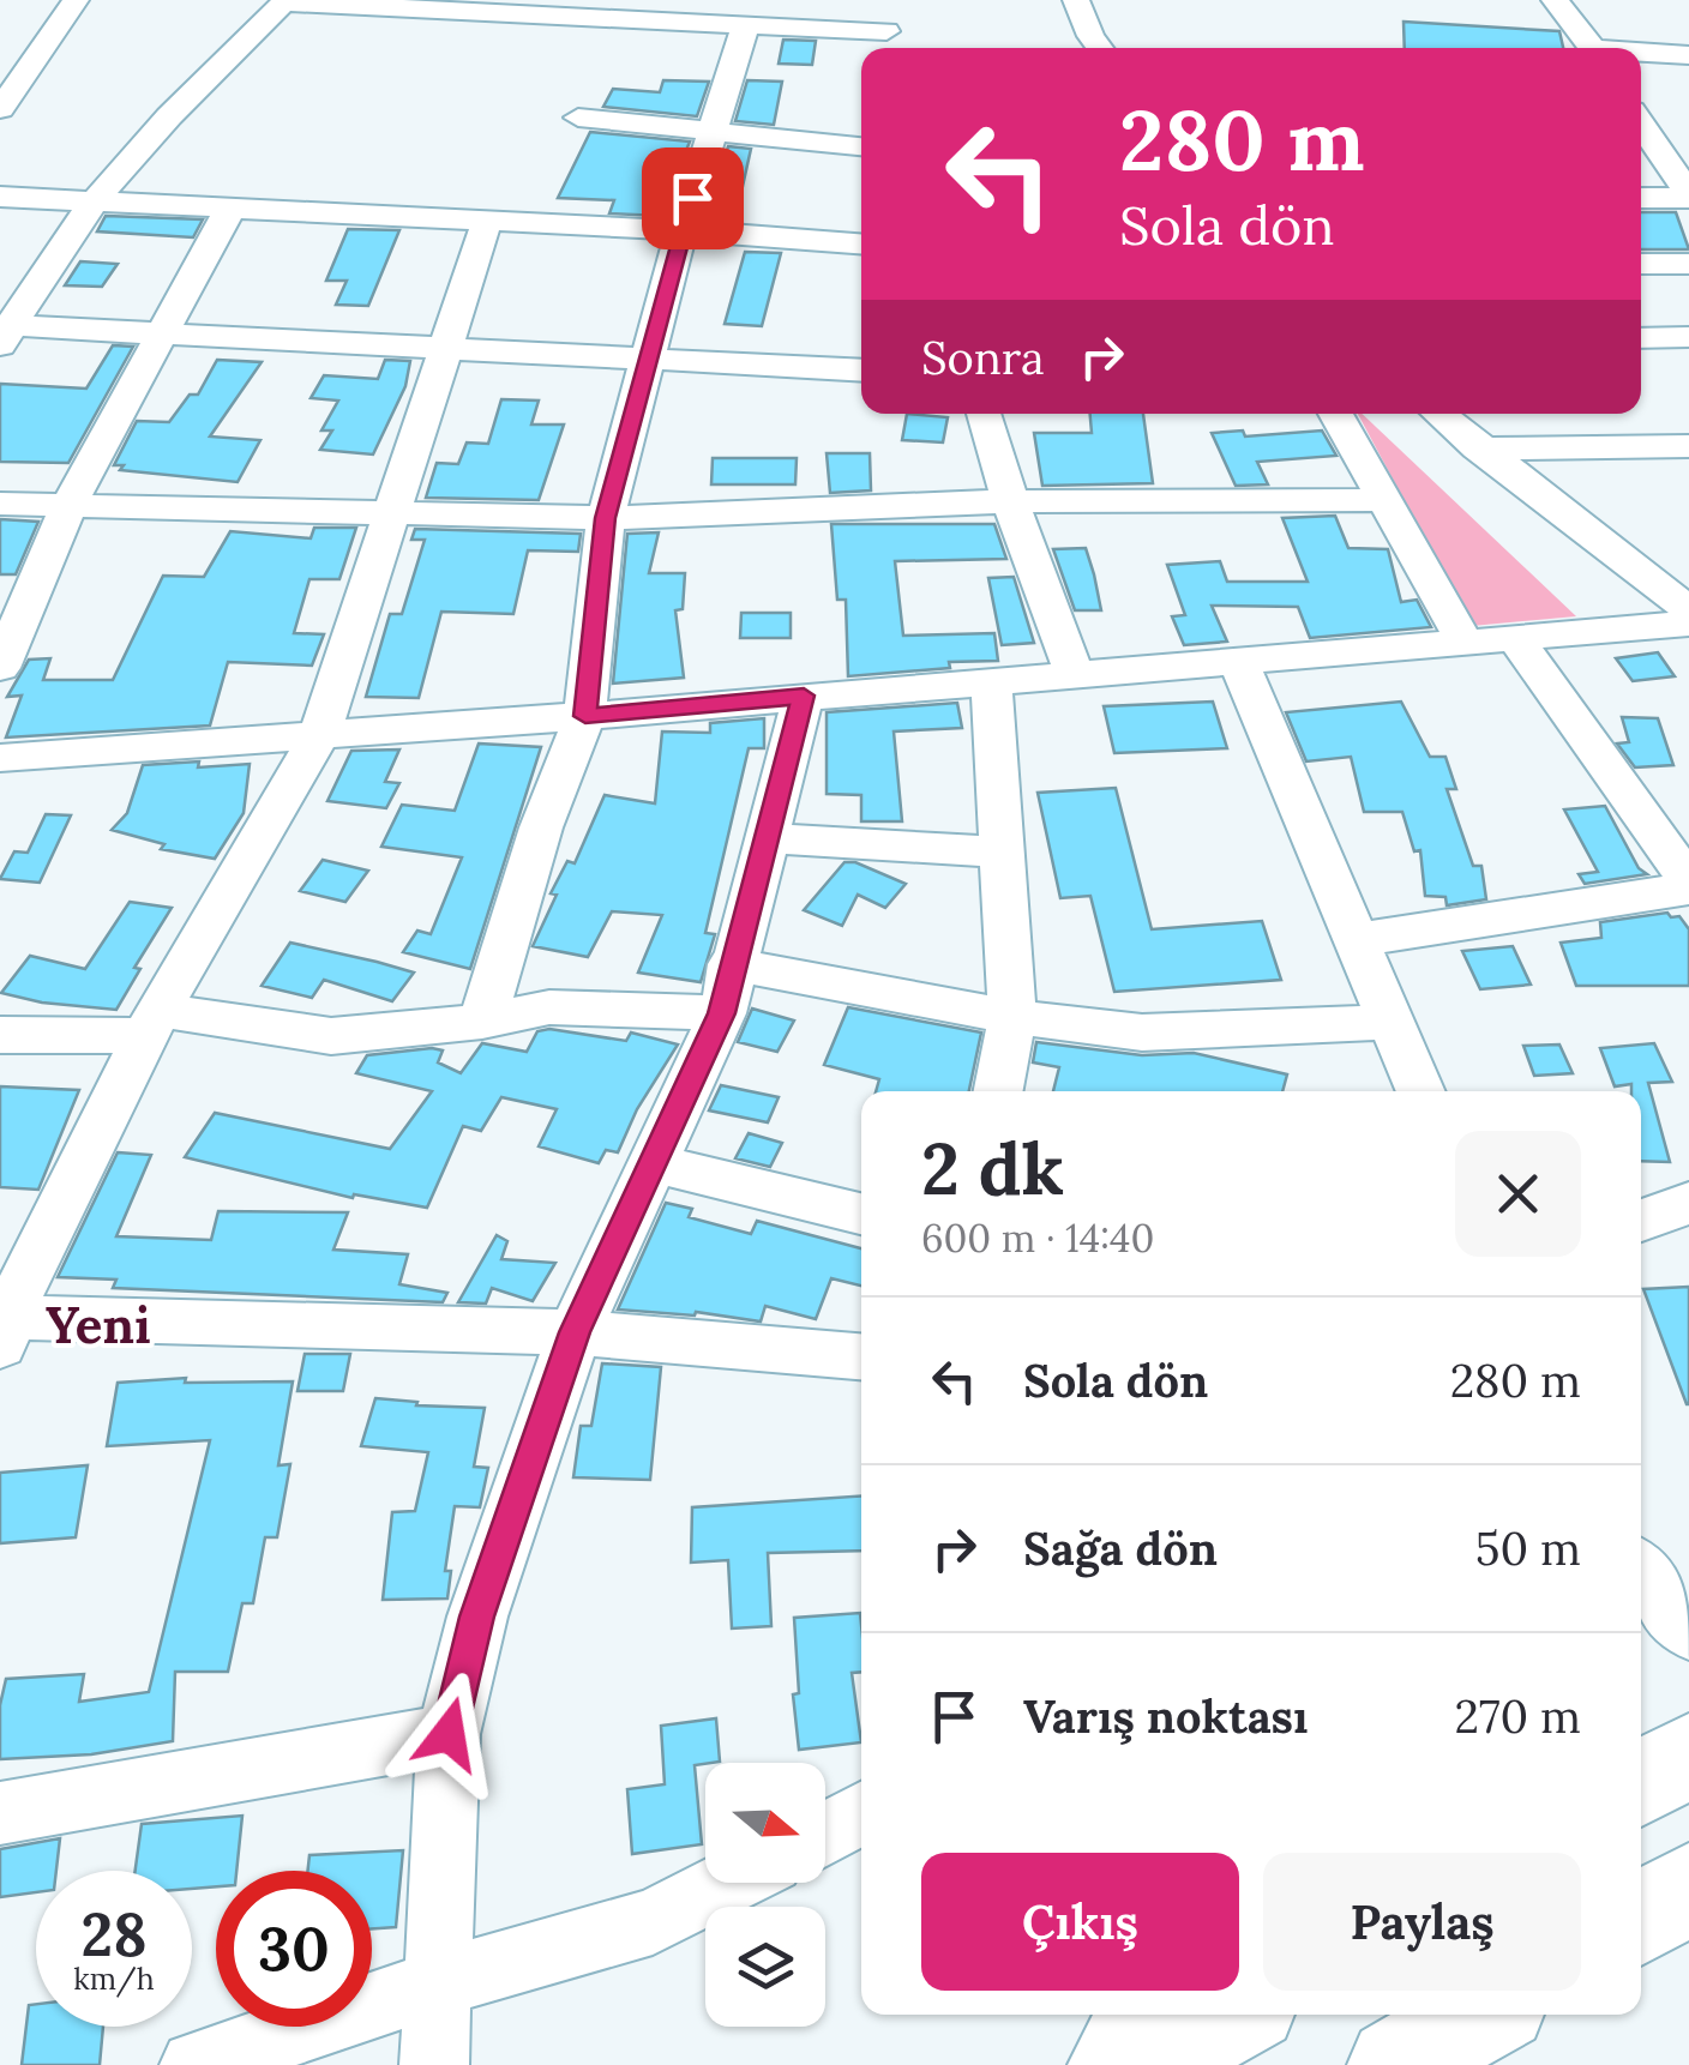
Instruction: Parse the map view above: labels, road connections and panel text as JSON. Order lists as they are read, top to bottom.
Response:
{
  "districts": ["Yeni"],
  "north": "right",
  "page": {
    "turn": ["280 m", "Sola dön"],
    "then": "Sonra",
    "heading": ["2 dk", "600 m · 14:40"],
    "list": [
      {
        "name": "Sola dön",
        "value": "280 m"
      },
      {
        "name": "Sağa dön",
        "value": "50 m"
      },
      {
        "name": "Varış noktası",
        "value": "270 m"
      }
    ],
    "buttons": ["Çıkış", "Paylaş"],
    "speed": "28 km/h",
    "limit": "30"
  }
}
